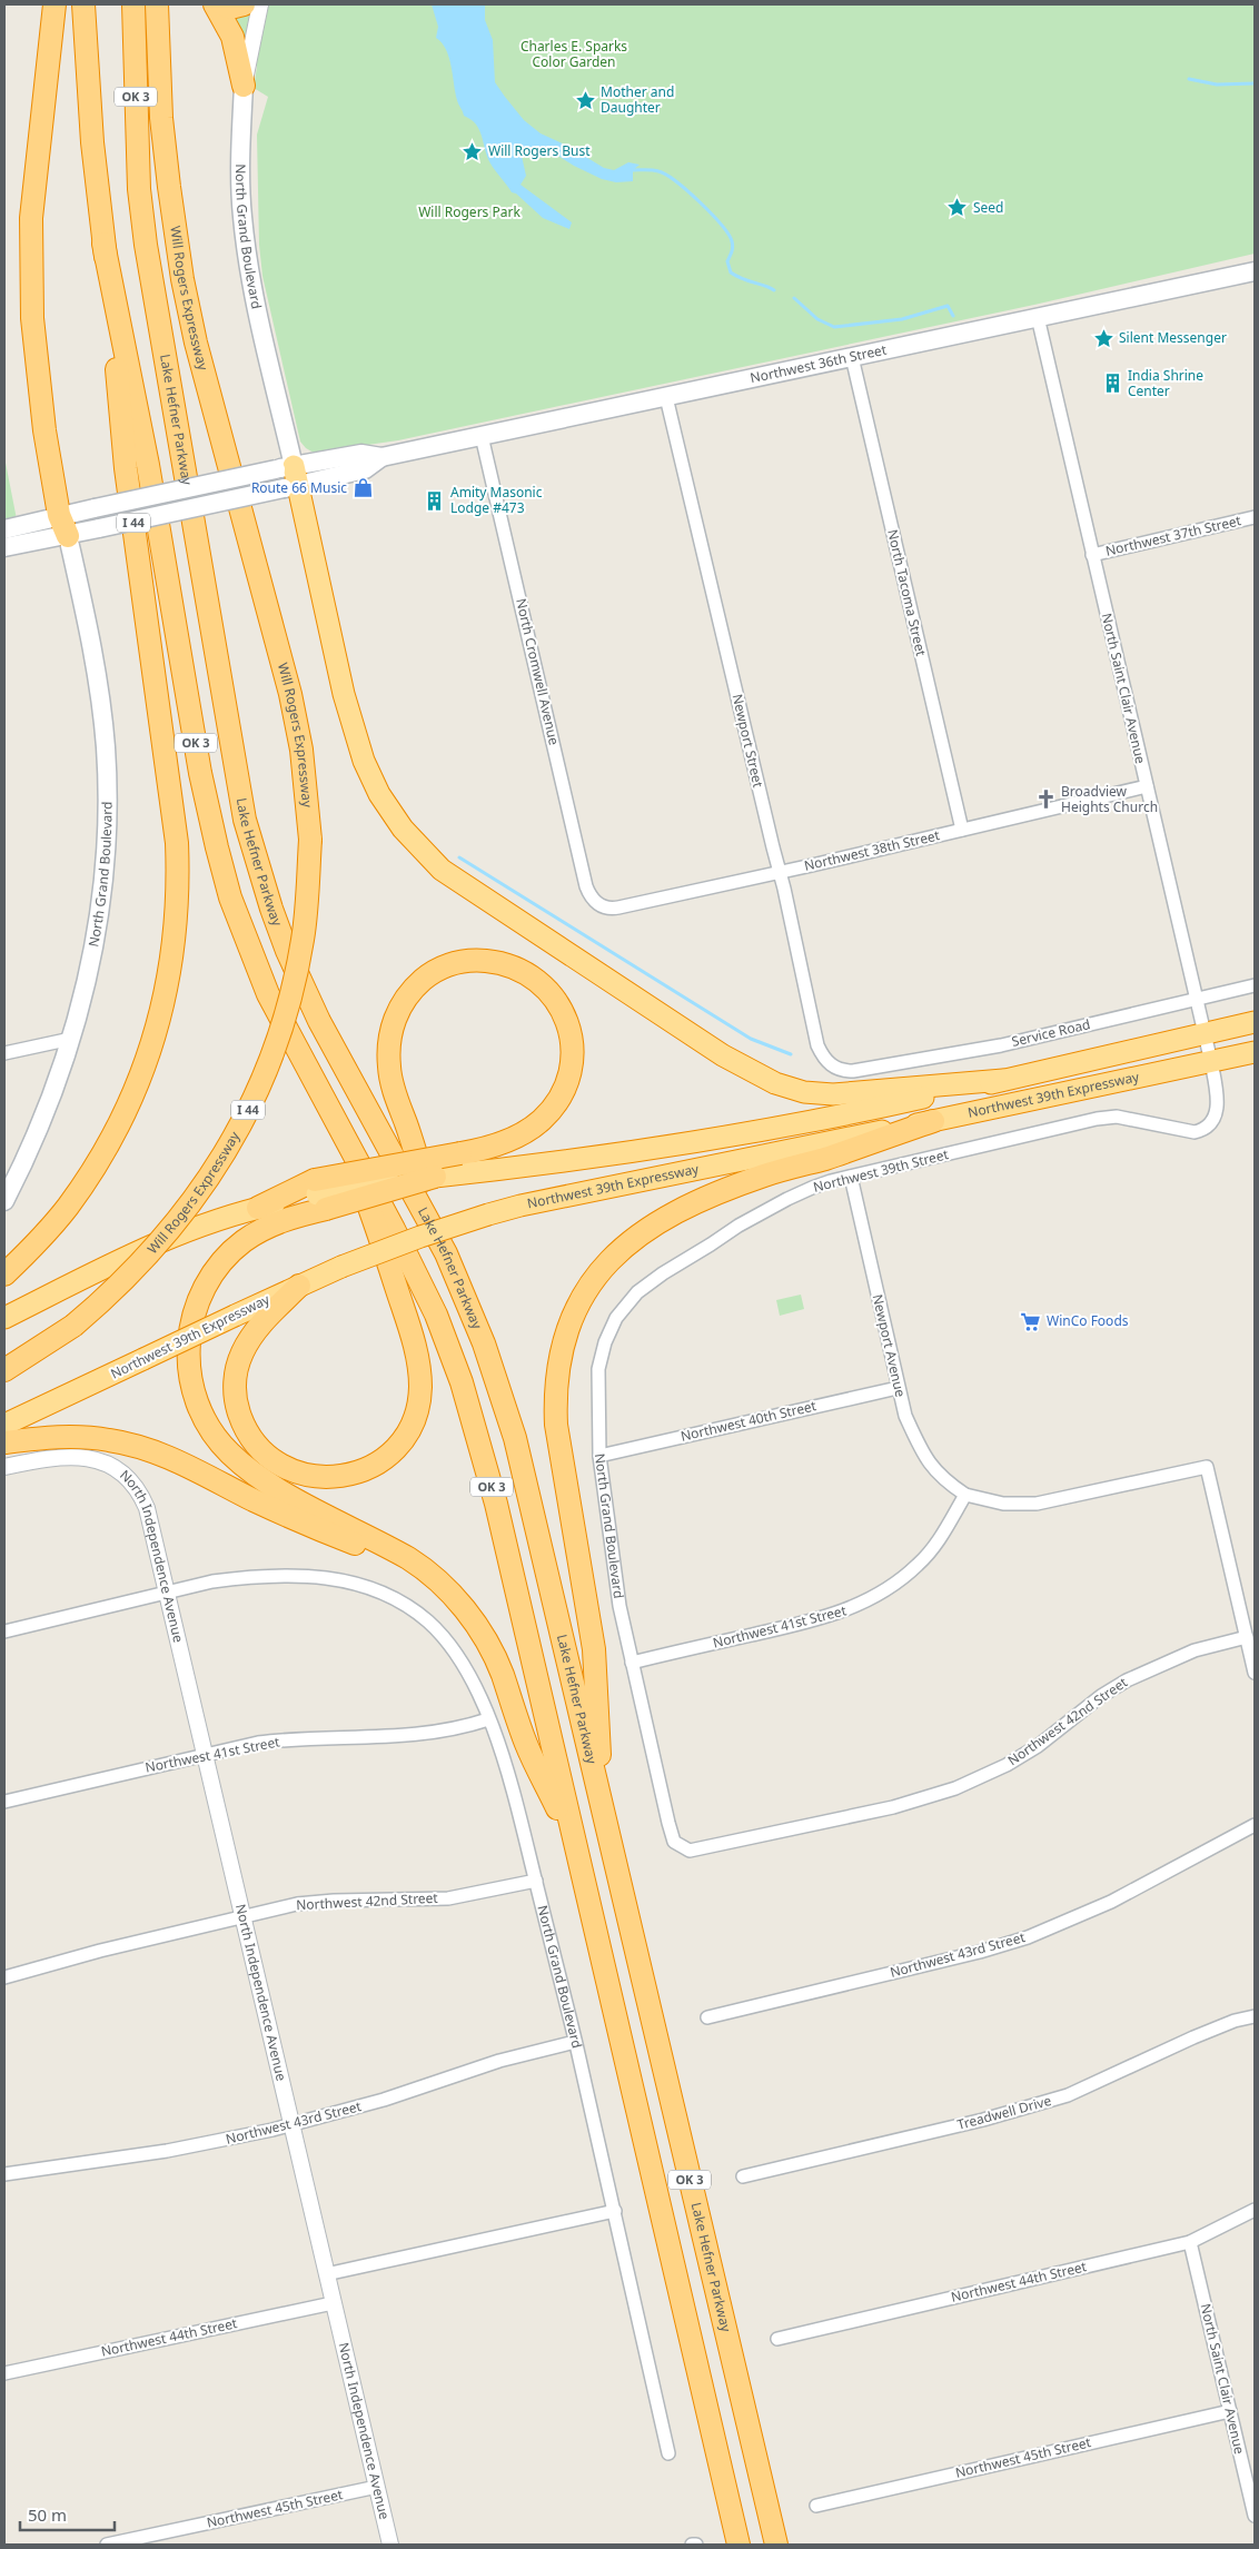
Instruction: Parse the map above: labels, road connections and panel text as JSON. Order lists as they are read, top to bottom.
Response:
{
  "streets": {
    "highway": [
      "OK 3",
      "Will Rogers Expressway",
      "Lake Hefner Parkway",
      "I 44",
      "Northwest 39th Expressway"
    ],
    "main road": ["North Grand Boulevard", "Northwest 36th Street"],
    "street": [
      "Northwest 37th Street",
      "North Tacoma Street",
      "North Cromwell Avenue",
      "North Saint Clair Avenue",
      "Newport Street",
      "Northwest 38th Street",
      "Service Road",
      "Northwest 39th Street",
      "Newport Avenue",
      "Northwest 40th Street",
      "North Independence Avenue",
      "Northwest 41st Street",
      "Northwest 42nd Street",
      "Northwest 43rd Street",
      "Treadwell Drive",
      "Northwest 44th Street",
      "Northwest 45th Street"
    ]
  },
  "crossings": [
    ["OK 3", "I 44"],
    ["North Grand Boulevard", "Northwest 36th Street"],
    ["North Grand Boulevard", "Northwest 39th Street"],
    ["North Grand Boulevard", "Northwest 40th Street"],
    ["North Grand Boulevard", "North Independence Avenue"],
    ["North Grand Boulevard", "Northwest 41st Street"],
    ["North Grand Boulevard", "Northwest 42nd Street"],
    ["North Grand Boulevard", "Northwest 43rd Street"],
    ["Northwest 36th Street", "North Tacoma Street"],
    ["Northwest 36th Street", "North Cromwell Avenue"],
    ["Northwest 36th Street", "North Saint Clair Avenue"],
    ["Northwest 36th Street", "Newport Street"],
    ["Northwest 37th Street", "North Saint Clair Avenue"],
    ["North Tacoma Street", "Northwest 38th Street"],
    ["North Cromwell Avenue", "Northwest 38th Street"],
    ["North Saint Clair Avenue", "Northwest 38th Street"],
    ["North Saint Clair Avenue", "Service Road"],
    ["North Saint Clair Avenue", "Northwest 39th Expressway"],
    ["North Saint Clair Avenue", "Northwest 39th Street"],
    ["North Saint Clair Avenue", "Northwest 44th Street"],
    ["North Saint Clair Avenue", "Northwest 45th Street"],
    ["Newport Street", "Northwest 38th Street"],
    ["Newport Street", "Service Road"],
    ["Northwest 39th Street", "Newport Avenue"],
    ["Newport Avenue", "Northwest 40th Street"],
    ["Newport Avenue", "Northwest 41st Street"],
    ["North Independence Avenue", "Northwest 41st Street"],
    ["North Independence Avenue", "Northwest 42nd Street"],
    ["North Independence Avenue", "Northwest 43rd Street"],
    ["North Independence Avenue", "Northwest 44th Street"],
    ["North Independence Avenue", "Northwest 45th Street"]
  ],
  "parks": ["Charles E. Sparks Color Garden", "Will Rogers Park"],
  "places": {
    "place": [
      "Mother and Daughter",
      "Will Rogers Bust",
      "Seed",
      "Silent Messenger"
    ],
    "building": ["India Shrine Center", "Amity Masonic Lodge #473"],
    "shop": ["Route 66 Music"],
    "church": ["Broadview Heights Church"],
    "supermarket": ["WinCo Foods"]
  },
  "scale_bar": "50 m"
}
